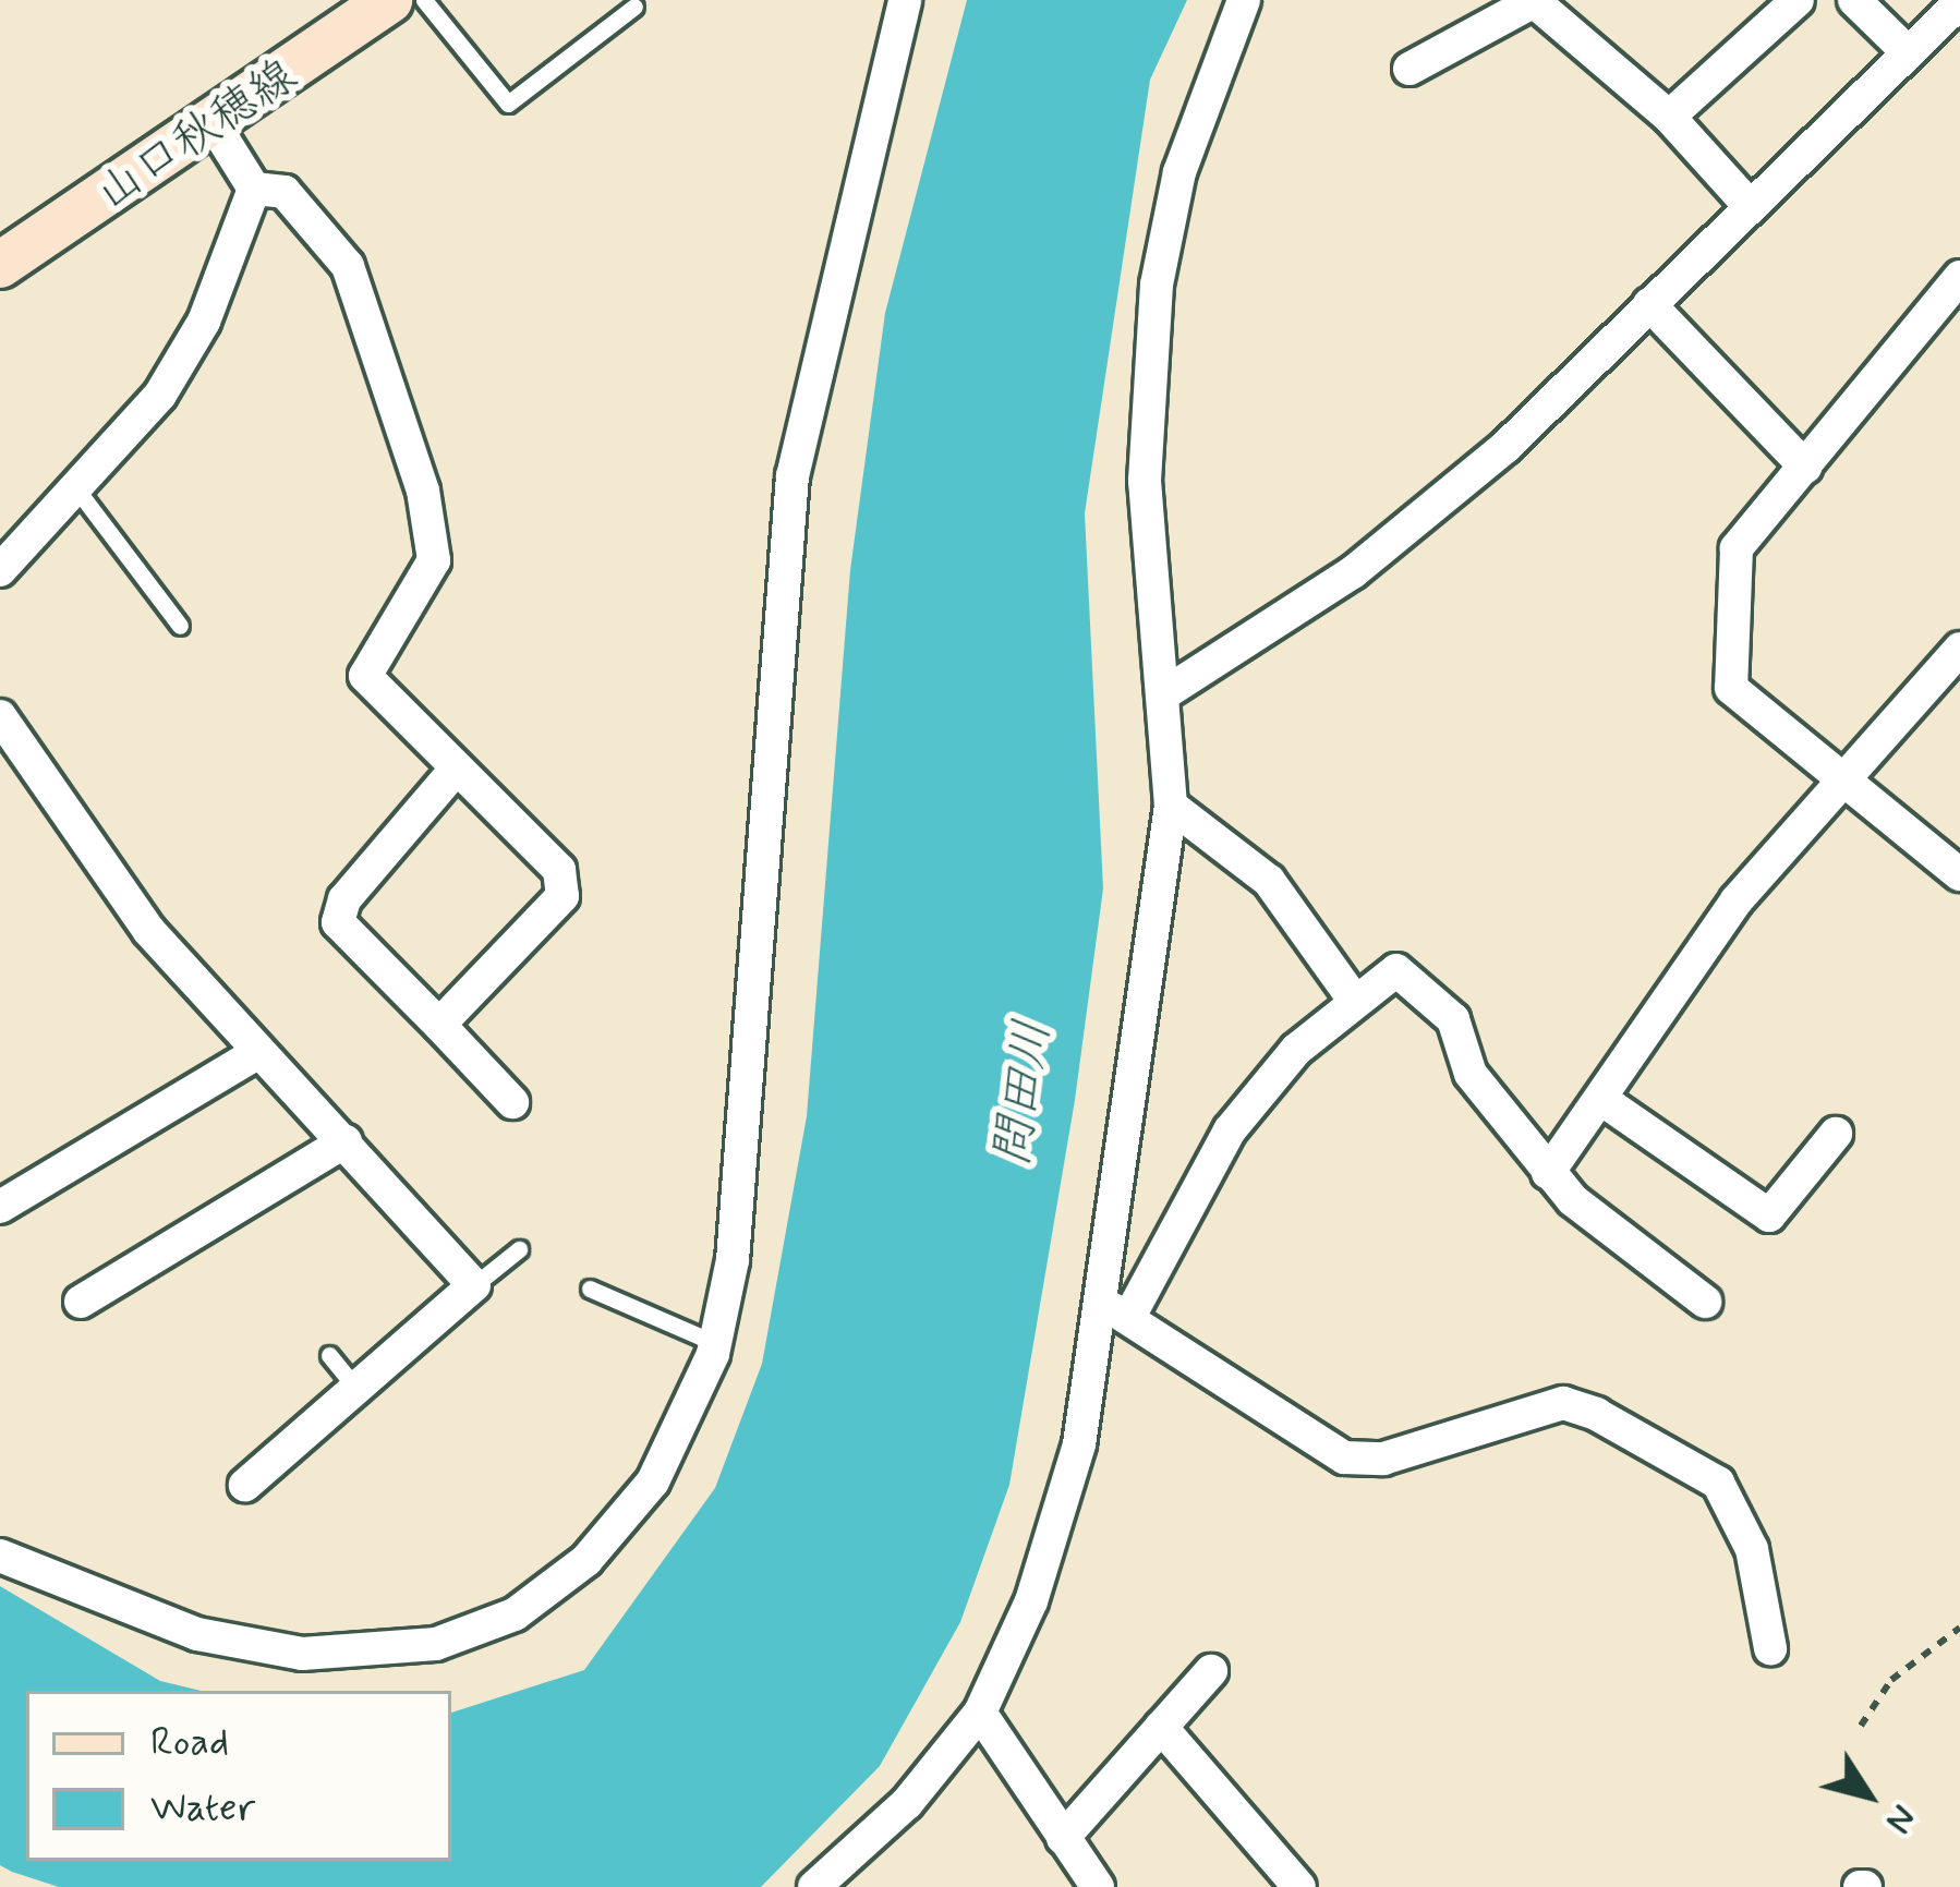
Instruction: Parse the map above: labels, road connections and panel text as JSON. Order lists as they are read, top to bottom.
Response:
{
  "streets": {
    "main road": ["山口秋穂線"]
  },
  "water": ["問田川"],
  "legend": ["Road", "Water"],
  "north": "bottom right"
}
